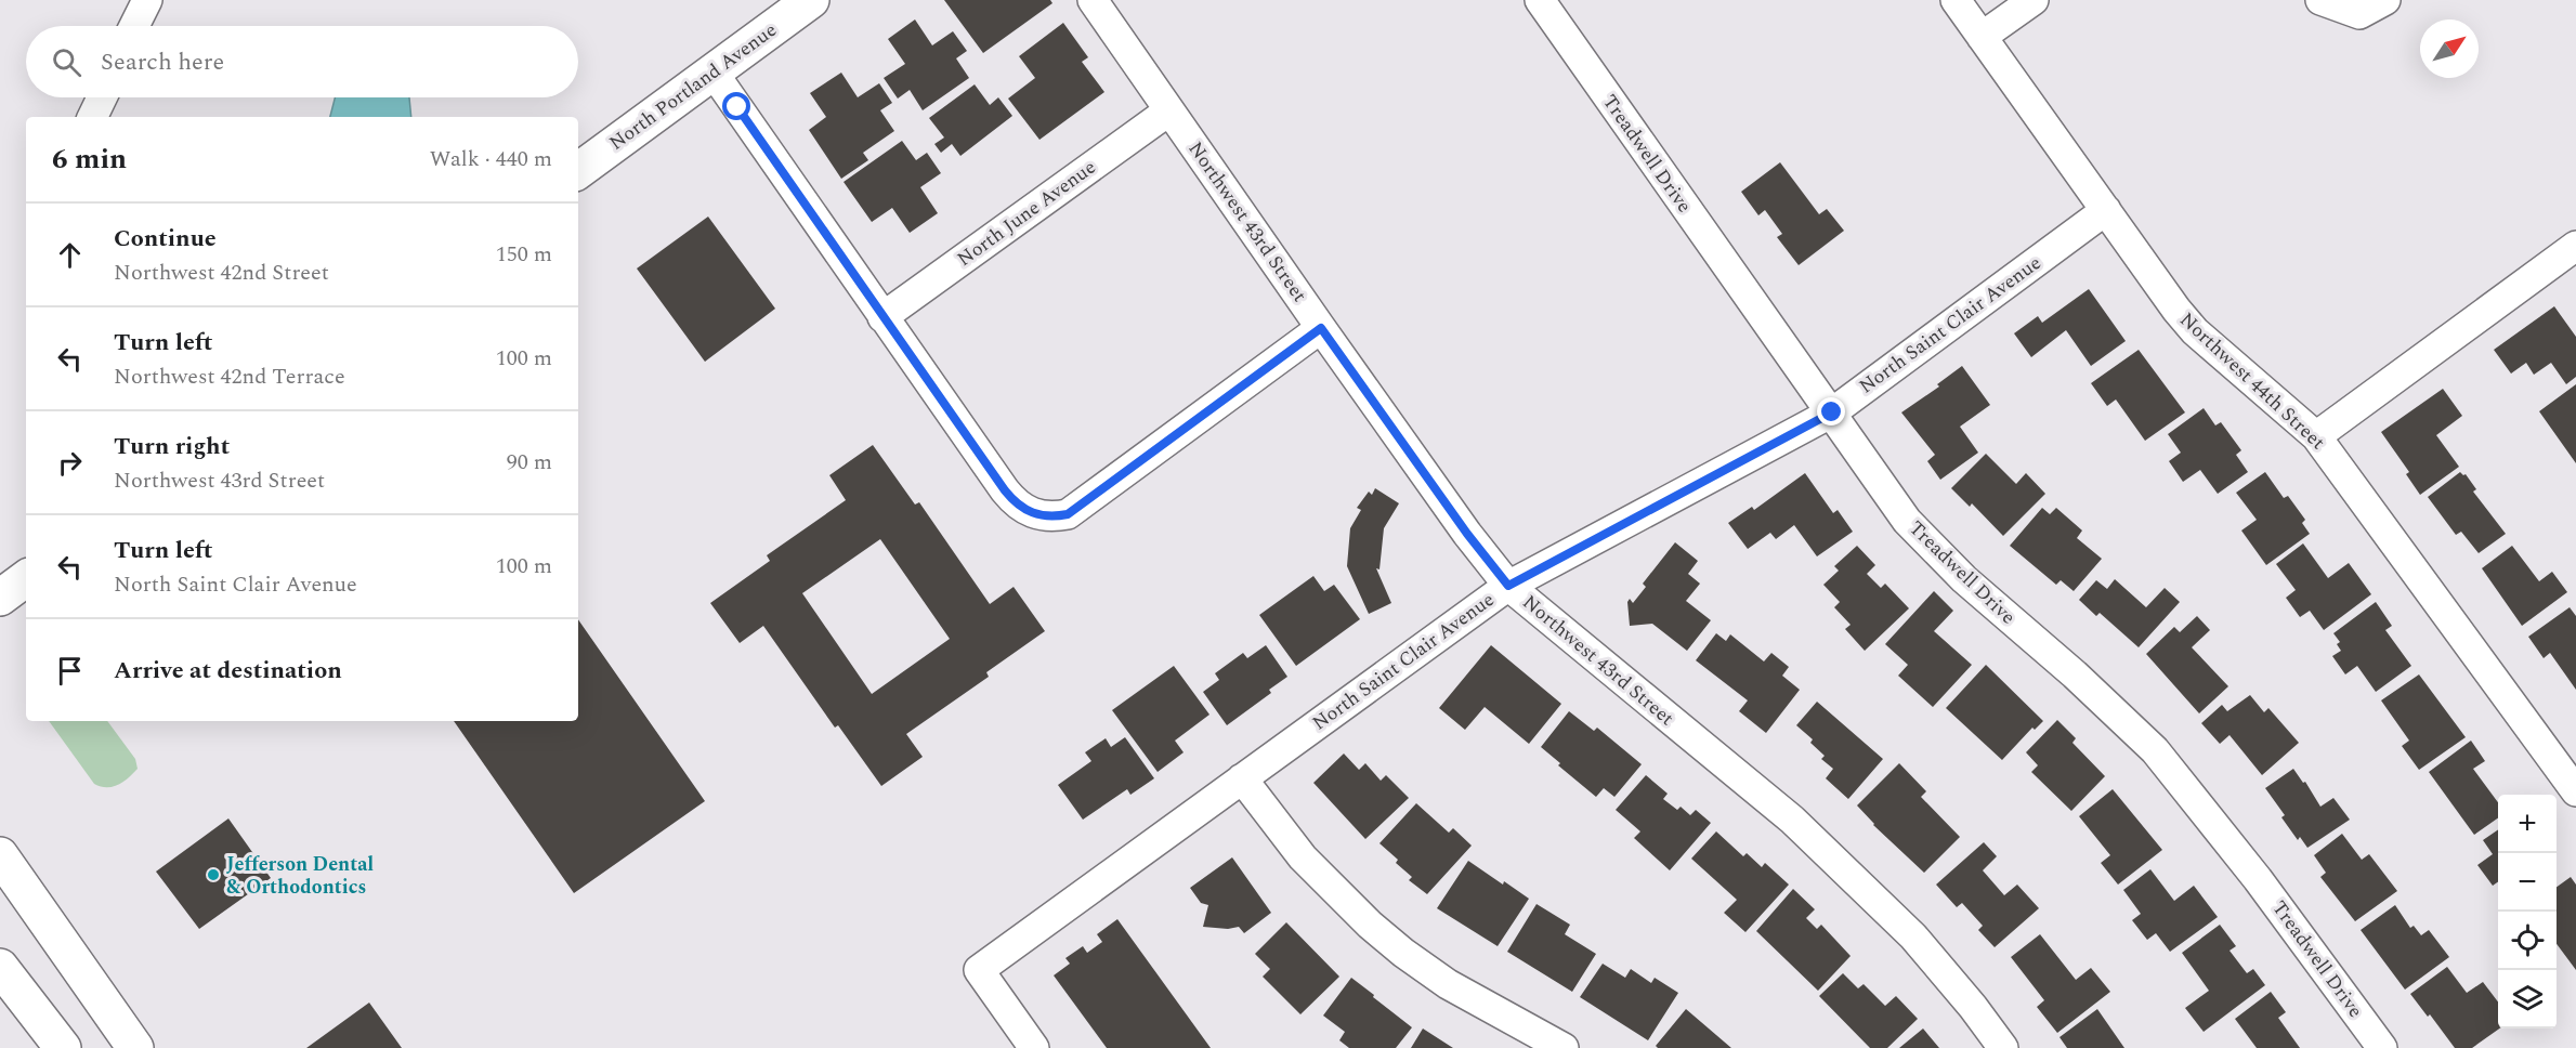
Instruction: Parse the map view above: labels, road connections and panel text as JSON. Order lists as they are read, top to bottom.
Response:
{
  "streets": {
    "main road": ["North Portland Avenue"],
    "street": [
      "Treadwell Drive",
      "North June Avenue",
      "Northwest 43rd Street",
      "North Saint Clair Avenue",
      "Northwest 44th Street"
    ]
  },
  "crossings": [
    ["Treadwell Drive", "North Saint Clair Avenue"],
    ["North June Avenue", "Northwest 43rd Street"],
    ["Northwest 43rd Street", "North Saint Clair Avenue"],
    ["North Saint Clair Avenue", "Northwest 44th Street"]
  ],
  "places": ["Jefferson Dental & Orthodontics"],
  "north": "top right",
  "page": {
    "search": "Search here",
    "heading": ["6 min", "Walk · 440 m"],
    "list": [
      ["Continue", "Northwest 42nd Street", "150 m"],
      ["Turn left", "Northwest 42nd Terrace", "100 m"],
      ["Turn right", "Northwest 43rd Street", "90 m"],
      ["Turn left", "North Saint Clair Avenue", "100 m"],
      "Arrive at destination"
    ],
    "map_buttons": ["+", "−"]
  }
}
